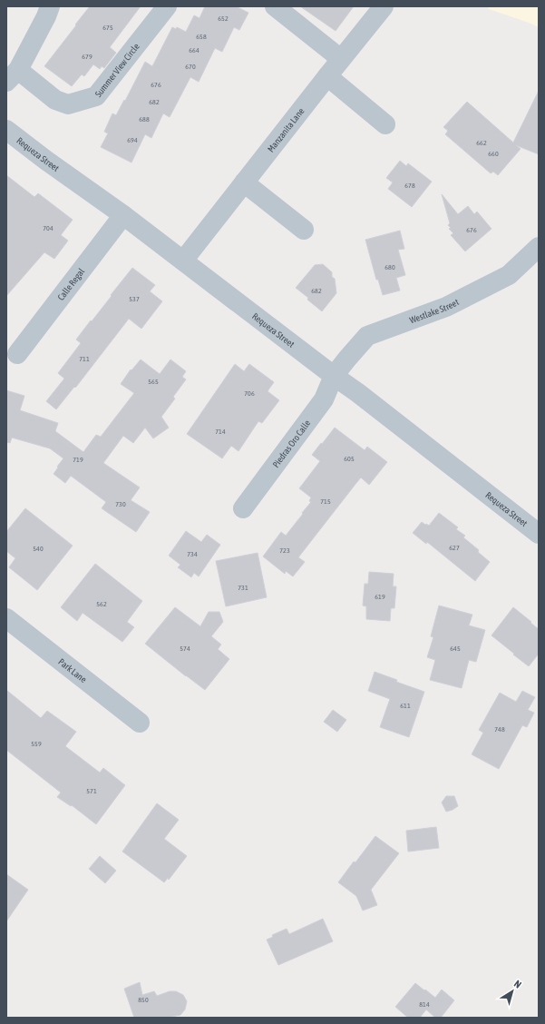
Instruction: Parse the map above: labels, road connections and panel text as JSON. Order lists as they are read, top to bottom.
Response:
{
  "streets": {
    "street": [
      "Summer View Circle",
      "Manzanita Lane",
      "Requeza Street",
      "Calle Regal",
      "Westlake Street",
      "Piedras Oro Calle",
      "Park Lane"
    ]
  },
  "crossings": [
    ["Manzanita Lane", "Requeza Street"],
    ["Requeza Street", "Calle Regal"],
    ["Requeza Street", "Westlake Street"],
    ["Requeza Street", "Piedras Oro Calle"],
    ["Westlake Street", "Piedras Oro Calle"]
  ],
  "house_numbers": [
    "652",
    "675",
    "658",
    "664",
    "679",
    "670",
    "676",
    "682",
    "688",
    "694",
    "662",
    "660",
    "678",
    "704",
    "676",
    "680",
    "682",
    "537",
    "711",
    "565",
    "706",
    "714",
    "605",
    "719",
    "715",
    "730",
    "627",
    "540",
    "723",
    "734",
    "731",
    "619",
    "562",
    "574",
    "645",
    "611",
    "748",
    "559",
    "571",
    "850",
    "814"
  ],
  "north": "top right"
}
